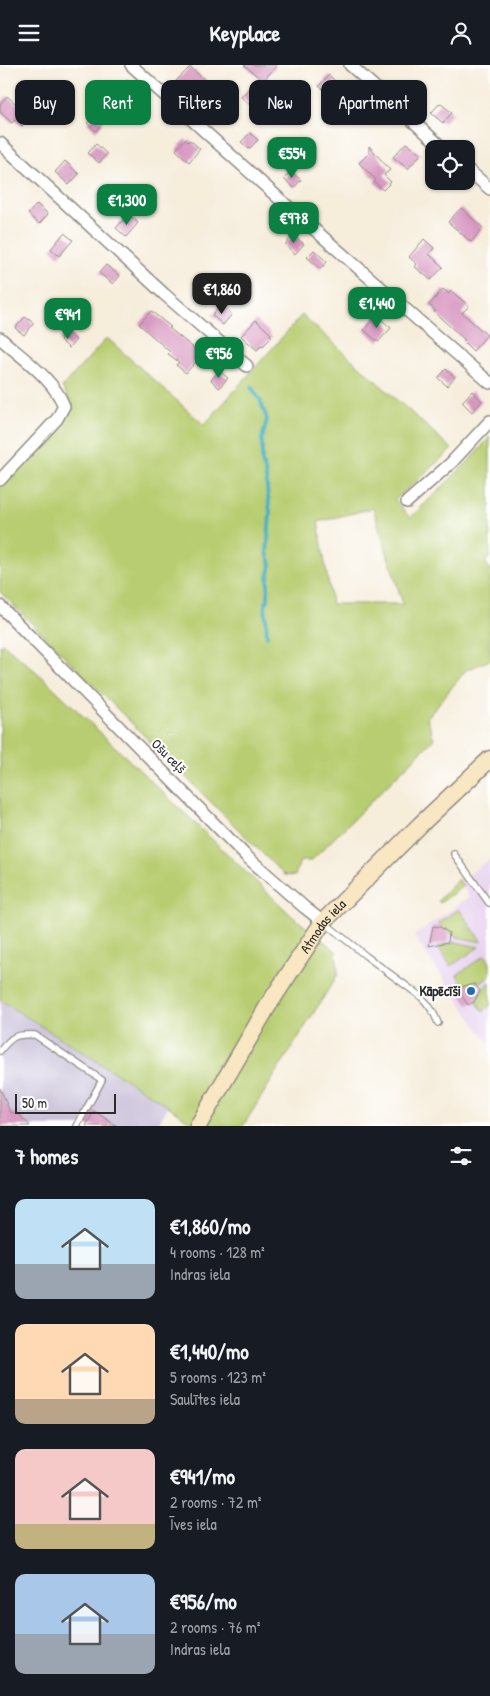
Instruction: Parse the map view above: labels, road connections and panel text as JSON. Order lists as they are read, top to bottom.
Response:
{
  "streets": {
    "main road": ["Atmodas iela"],
    "street": ["Ošu ceļš"]
  },
  "crossings": [
    ["Ošu ceļš", "Atmodas iela"]
  ],
  "places": ["Kāpēcīši"],
  "scale_bar": "50 m",
  "page": {
    "header": "Keyplace",
    "chip": [
      "Buy",
      "Rent",
      "Filters",
      "New",
      "Apartment"
    ],
    "price": [
      "€554",
      "€1,300",
      "€978",
      "€1,860",
      "€1,440",
      "€941",
      "€956"
    ],
    "scale": "50 m",
    "heading": "7 homes",
    "list": [
      {
        "name": "€1,860/mo",
        "note": "4 rooms · 128 m² · Indras iela"
      },
      {
        "name": "€1,440/mo",
        "note": "5 rooms · 123 m² · Saulītes iela"
      },
      {
        "name": "€941/mo",
        "note": "2 rooms · 72 m² · Īves iela"
      },
      {
        "name": "€956/mo",
        "note": "2 rooms · 76 m² · Indras iela"
      }
    ]
  }
}
